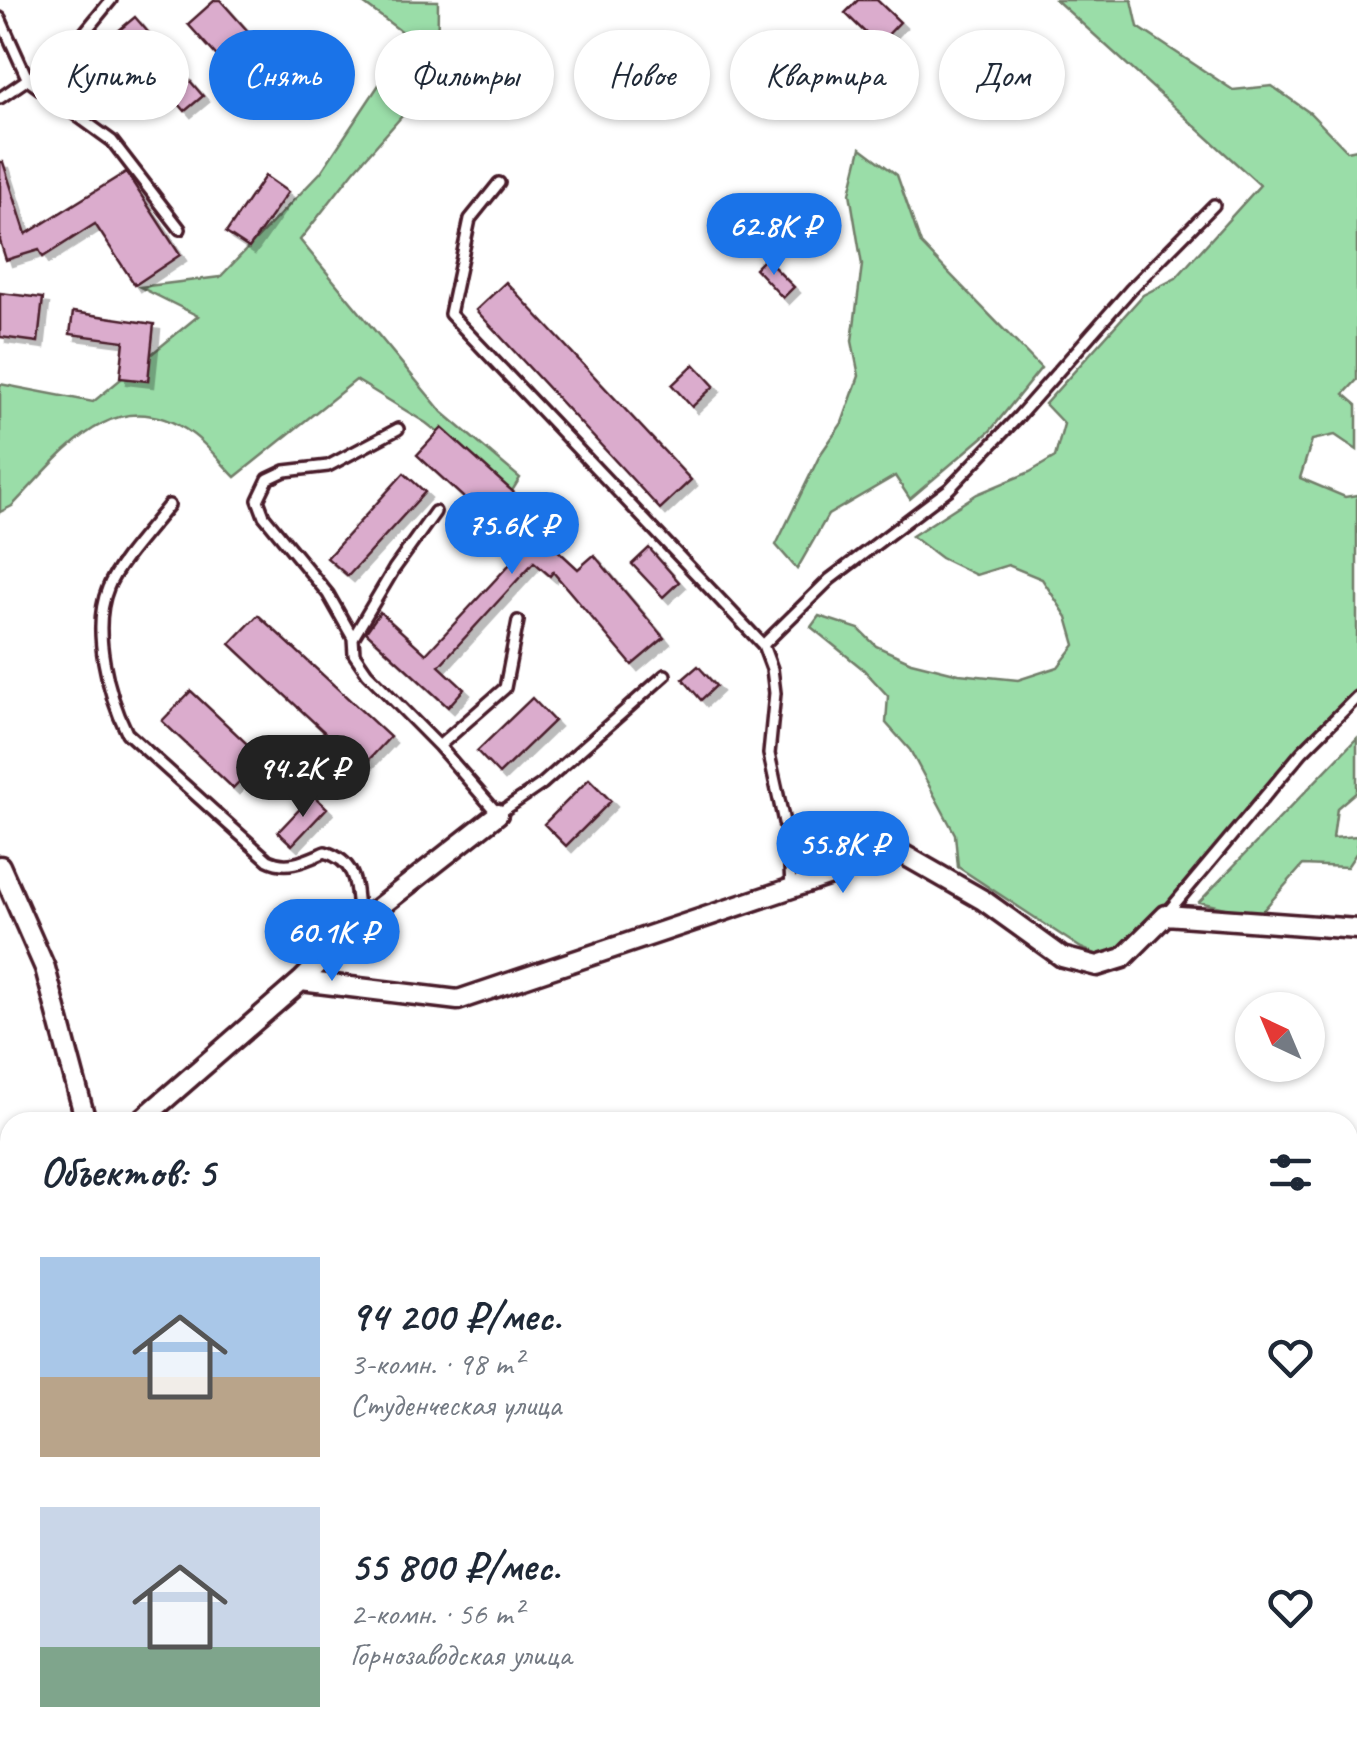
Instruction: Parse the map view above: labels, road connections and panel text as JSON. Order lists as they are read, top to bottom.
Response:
{
  "north": "top left",
  "page": {
    "chip": [
      "Купить",
      "Снять",
      "Фильтры",
      "Новое",
      "Квартира",
      "Дом"
    ],
    "price": [
      "62.8K ₽",
      "75.6K ₽",
      "94.2K ₽",
      "55.8K ₽",
      "60.1K ₽"
    ],
    "heading": "Объектов: 5",
    "list": [
      {
        "name": "94 200 ₽/мес.",
        "note": "3-комн. · 98 m² · Студенческая улица"
      },
      {
        "name": "55 800 ₽/мес.",
        "note": "2-комн. · 56 m² · Горнозаводская улица"
      }
    ]
  }
}
